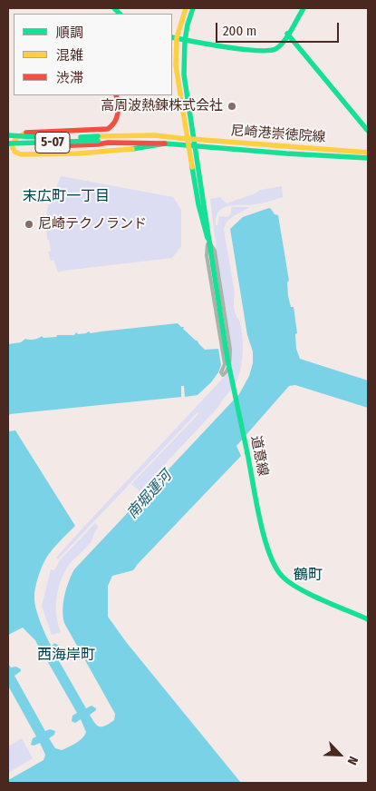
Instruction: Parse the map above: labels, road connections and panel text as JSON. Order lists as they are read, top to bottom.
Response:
{
  "streets": {
    "main road": ["尼崎港崇徳院線", "5-07", "道意線"]
  },
  "crossings": [
    ["尼崎港崇徳院線", "5-07"],
    ["尼崎港崇徳院線", "道意線"],
    ["5-07", "道意線"]
  ],
  "districts": ["末広町一丁目", "鶴町", "西海岸町"],
  "water": ["南堀運河"],
  "places": ["高周波熱錬株式会社", "尼崎テクノランド"],
  "legend": ["順調", "混雑", "渋滞"],
  "scale_bar": "200 m",
  "north": "bottom right"
}
